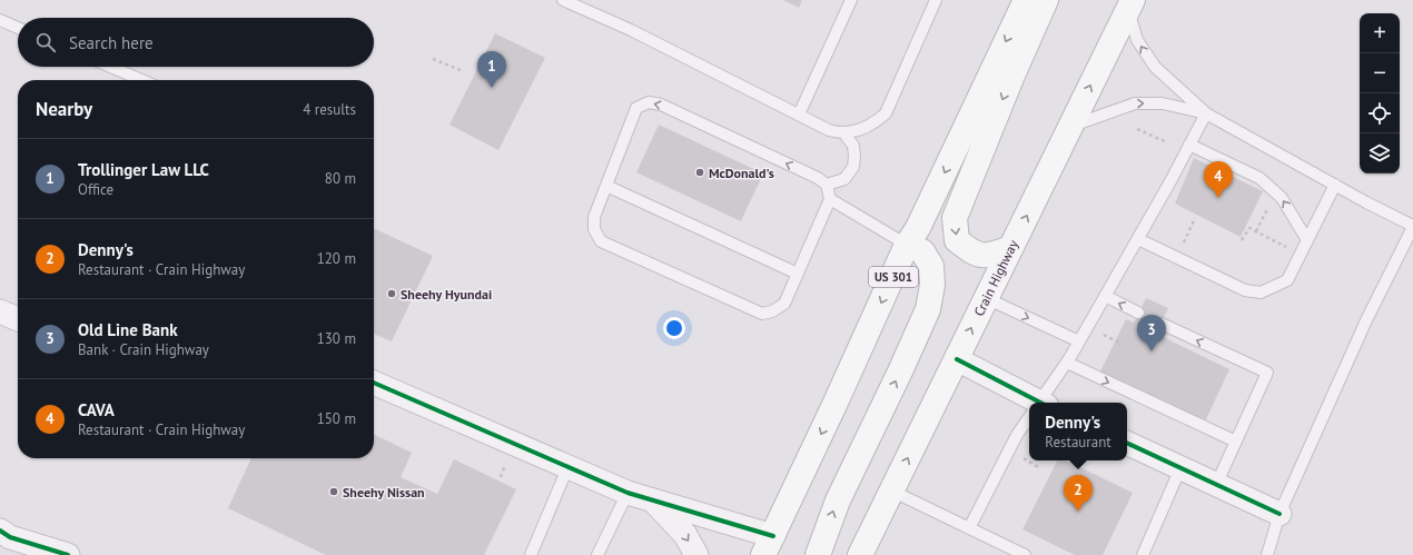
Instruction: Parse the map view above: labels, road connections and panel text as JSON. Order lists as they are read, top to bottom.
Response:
{
  "streets": {
    "highway": ["US 301", "Crain Highway"]
  },
  "places": ["McDonald's", "Sheehy Hyundai", "Sheehy Nissan"],
  "page": {
    "map_buttons": ["+", "−"],
    "search": "Search here",
    "pins": [
      "1",
      "4",
      "3",
      "2"
    ],
    "heading": ["Nearby", "4 results"],
    "list": [
      {
        "mark": "1",
        "name": "Trollinger Law LLC",
        "note": "Office",
        "value": "80 m"
      },
      {
        "mark": "2",
        "name": "Denny's",
        "note": "Restaurant · Crain Highway",
        "value": "120 m"
      },
      {
        "mark": "3",
        "name": "Old Line Bank",
        "note": "Bank · Crain Highway",
        "value": "130 m"
      },
      {
        "mark": "4",
        "name": "CAVA",
        "note": "Restaurant · Crain Highway",
        "value": "150 m"
      }
    ],
    "popup": ["Denny's", "Restaurant"]
  }
}
